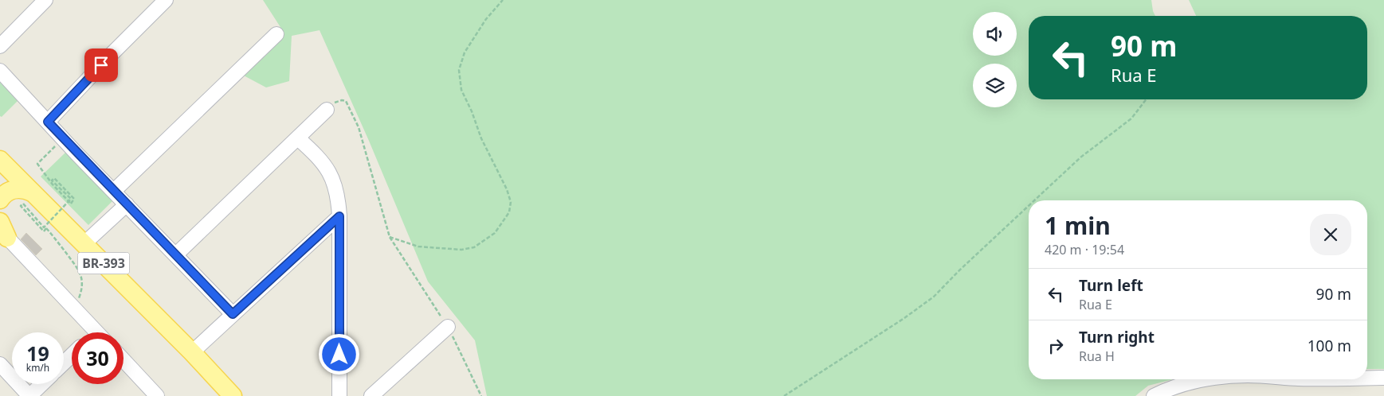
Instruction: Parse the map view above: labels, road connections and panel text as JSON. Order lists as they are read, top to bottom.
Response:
{
  "streets": {
    "main road": ["BR-393"]
  },
  "page": {
    "turn": ["90 m", "Rua E"],
    "heading": ["1 min", "420 m · 19:54"],
    "list": [
      {
        "name": "Turn left",
        "note": "Rua E",
        "value": "90 m"
      },
      {
        "name": "Turn right",
        "note": "Rua H",
        "value": "100 m"
      }
    ],
    "speed": "19 km/h",
    "limit": "30"
  }
}
